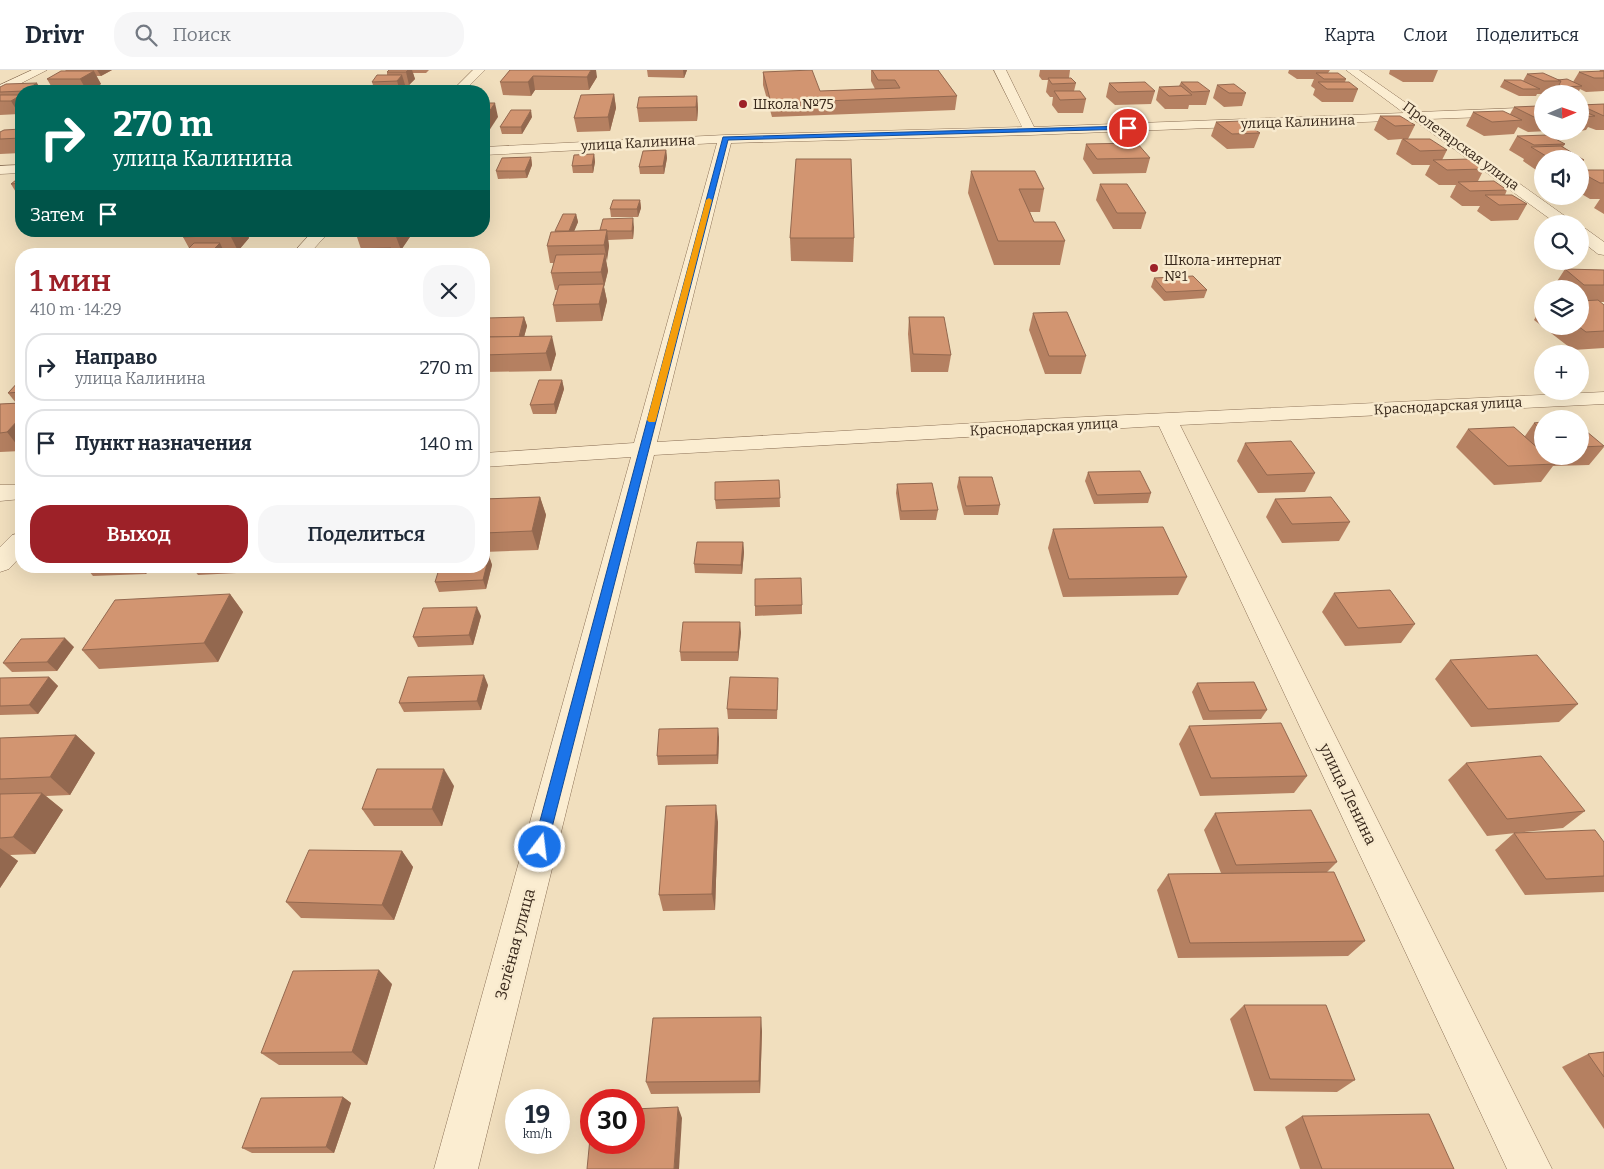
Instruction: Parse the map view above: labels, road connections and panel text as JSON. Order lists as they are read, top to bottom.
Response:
{
  "streets": {
    "street": [
      "улица Калинина",
      "Пролетарская улица",
      "Краснодарская улица",
      "улица Ленина",
      "Зелёная улица"
    ]
  },
  "crossings": [
    ["улица Калинина", "Пролетарская улица"],
    ["улица Калинина", "Зелёная улица"],
    ["Краснодарская улица", "улица Ленина"],
    ["Краснодарская улица", "Зелёная улица"]
  ],
  "places": ["Школа №75", "Школа-интернат №1"],
  "north": "right",
  "page": {
    "header": "Drivr",
    "search": "Поиск",
    "nav": ["Карта", "Слои", "Поделиться"],
    "map_buttons": ["+", "−"],
    "turn": ["270 m", "улица Калинина"],
    "then": "Затем",
    "heading": ["1 мин", "410 m · 14:29"],
    "list": [
      {
        "name": "Направо",
        "note": "улица Калинина",
        "value": "270 m"
      },
      {
        "name": "Пункт назначения",
        "value": "140 m"
      }
    ],
    "buttons": ["Выход", "Поделиться"],
    "speed": "19 km/h",
    "limit": "30"
  }
}
